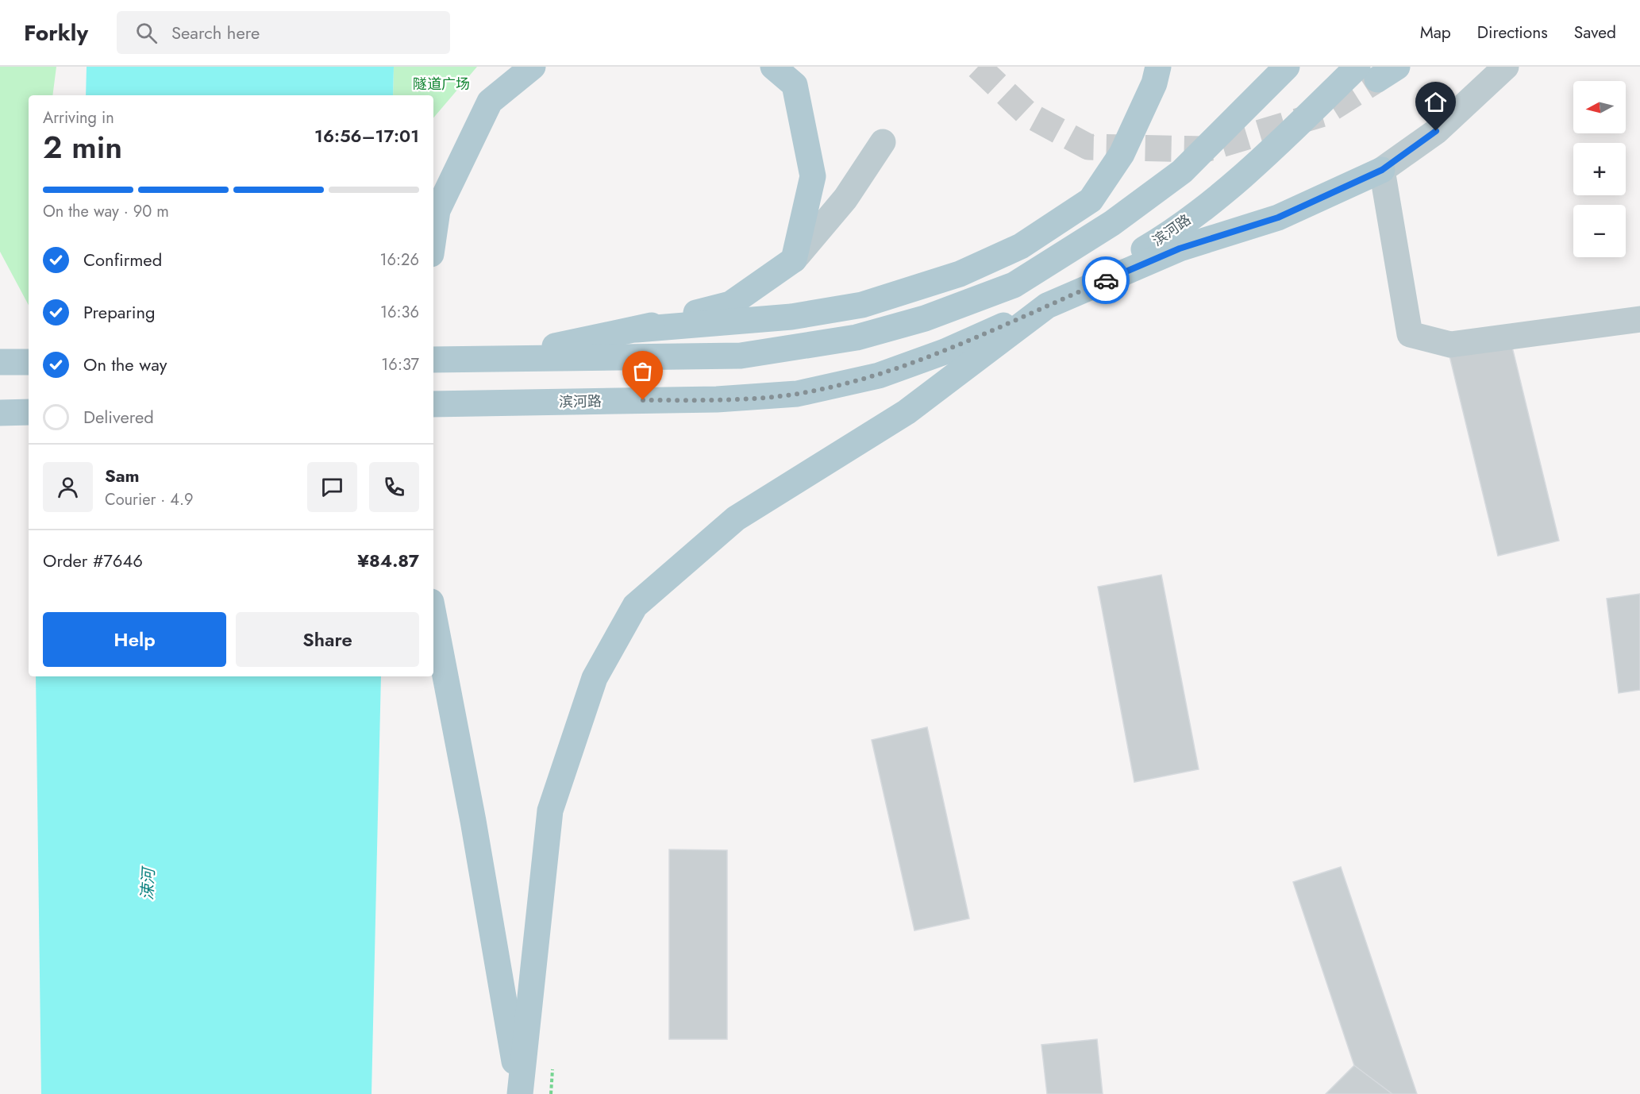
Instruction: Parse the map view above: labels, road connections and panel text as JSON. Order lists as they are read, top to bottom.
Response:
{
  "streets": {
    "main road": ["滨河路"]
  },
  "water": ["涑河"],
  "parks": ["隧道广场"],
  "north": "left",
  "page": {
    "header": "Forkly",
    "search": "Search here",
    "nav": ["Map", "Directions", "Saved"],
    "map_buttons": ["+", "−"],
    "heading": ["2 min", "Arriving in", "16:56–17:01"],
    "panel": [
      "Sam",
      "Courier · 4.9",
      "Order #7646",
      "¥84.87"
    ],
    "bar": "On the way · 90 m",
    "list": [
      ["Confirmed", "16:26"],
      ["Preparing", "16:36"],
      ["On the way", "16:37"],
      "Delivered"
    ],
    "buttons": ["Help", "Share"]
  }
}
